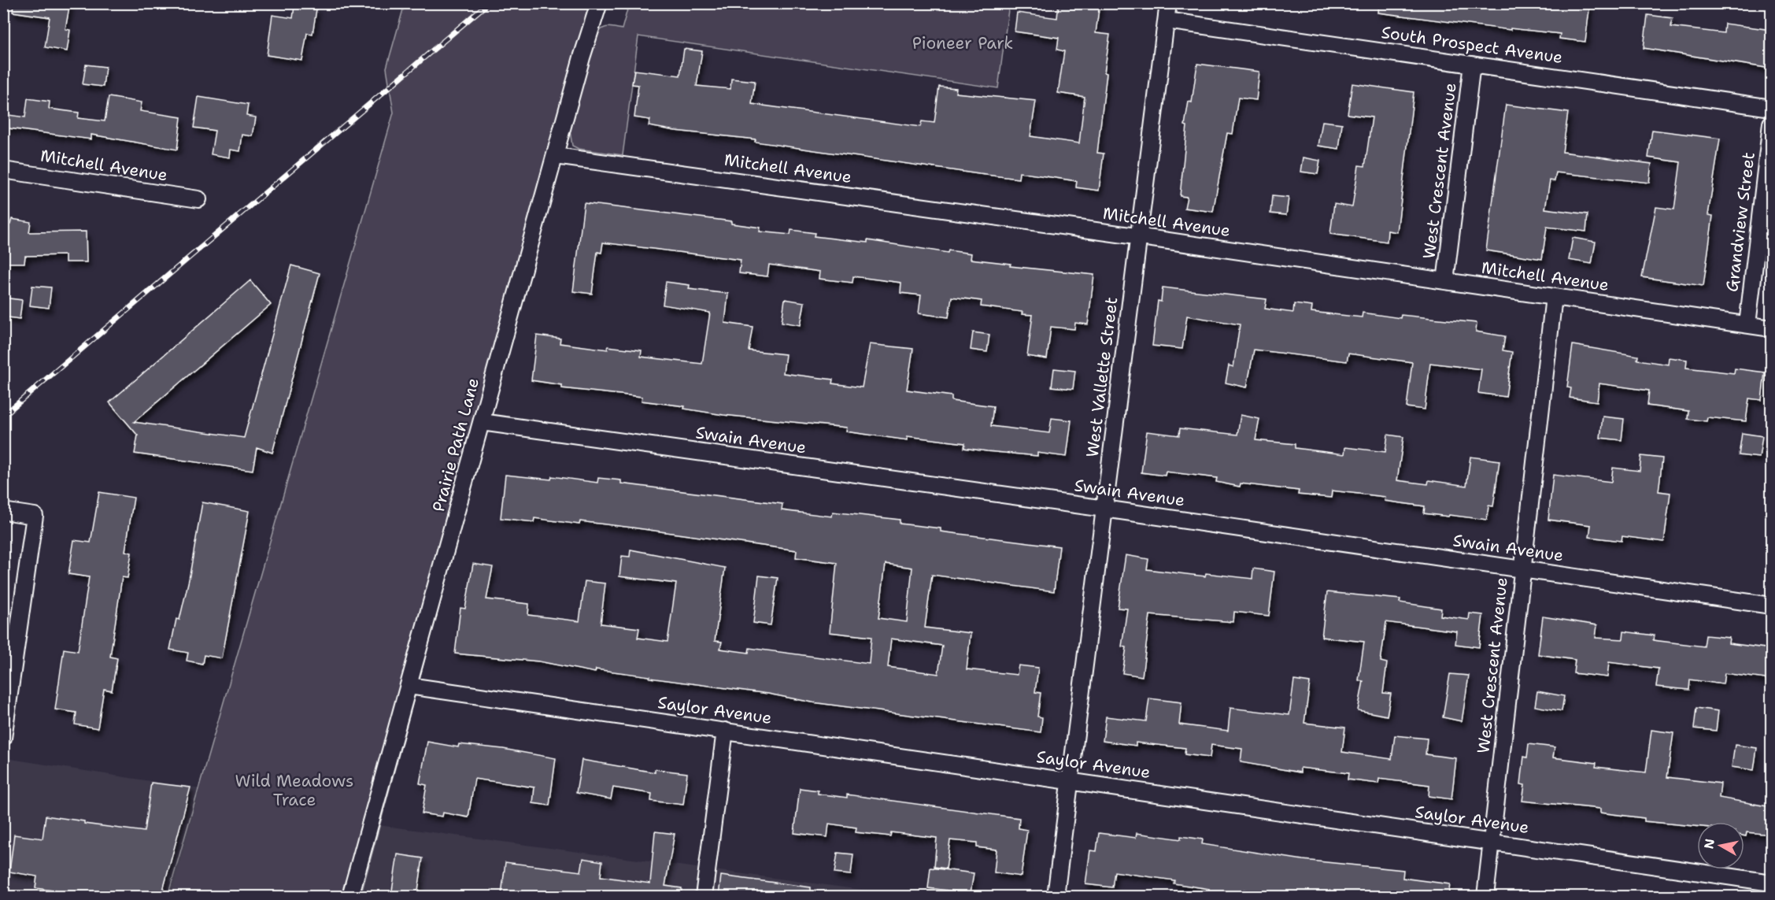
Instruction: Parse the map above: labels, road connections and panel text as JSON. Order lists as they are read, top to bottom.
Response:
{
  "streets": {
    "street": [
      "South Prospect Avenue",
      "Mitchell Avenue",
      "West Crescent Avenue",
      "Grandview Street",
      "West Vallette Street",
      "Swain Avenue",
      "Prairie Path Lane",
      "Saylor Avenue"
    ]
  },
  "crossings": [
    ["South Prospect Avenue", "West Crescent Avenue"],
    ["South Prospect Avenue", "West Vallette Street"],
    ["Mitchell Avenue", "West Crescent Avenue"],
    ["Mitchell Avenue", "Grandview Street"],
    ["Mitchell Avenue", "West Vallette Street"],
    ["Mitchell Avenue", "Prairie Path Lane"],
    ["West Crescent Avenue", "Swain Avenue"],
    ["West Crescent Avenue", "Saylor Avenue"],
    ["West Vallette Street", "Swain Avenue"],
    ["West Vallette Street", "Saylor Avenue"],
    ["Swain Avenue", "Prairie Path Lane"],
    ["Prairie Path Lane", "Saylor Avenue"]
  ],
  "parks": ["Pioneer Park", "Wild Meadows Trace"],
  "north": "left"
}
